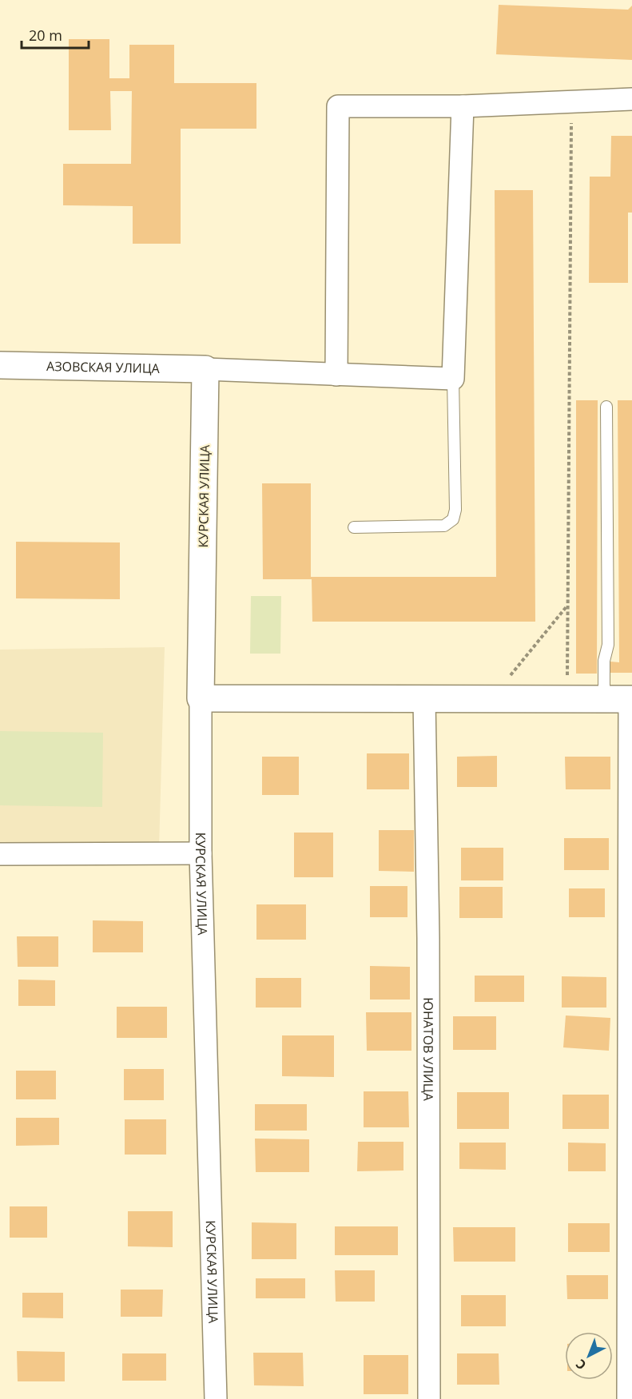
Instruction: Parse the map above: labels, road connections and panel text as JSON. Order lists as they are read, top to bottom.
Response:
{
  "streets": {
    "street": ["АЗОВСКАЯ УЛИЦА", "КУРСКАЯ УЛИЦА", "ЮНАТОВ УЛИЦА"]
  },
  "crossings": [
    ["АЗОВСКАЯ УЛИЦА", "КУРСКАЯ УЛИЦА"]
  ],
  "scale_bar": "20 m",
  "north": "bottom left"
}
